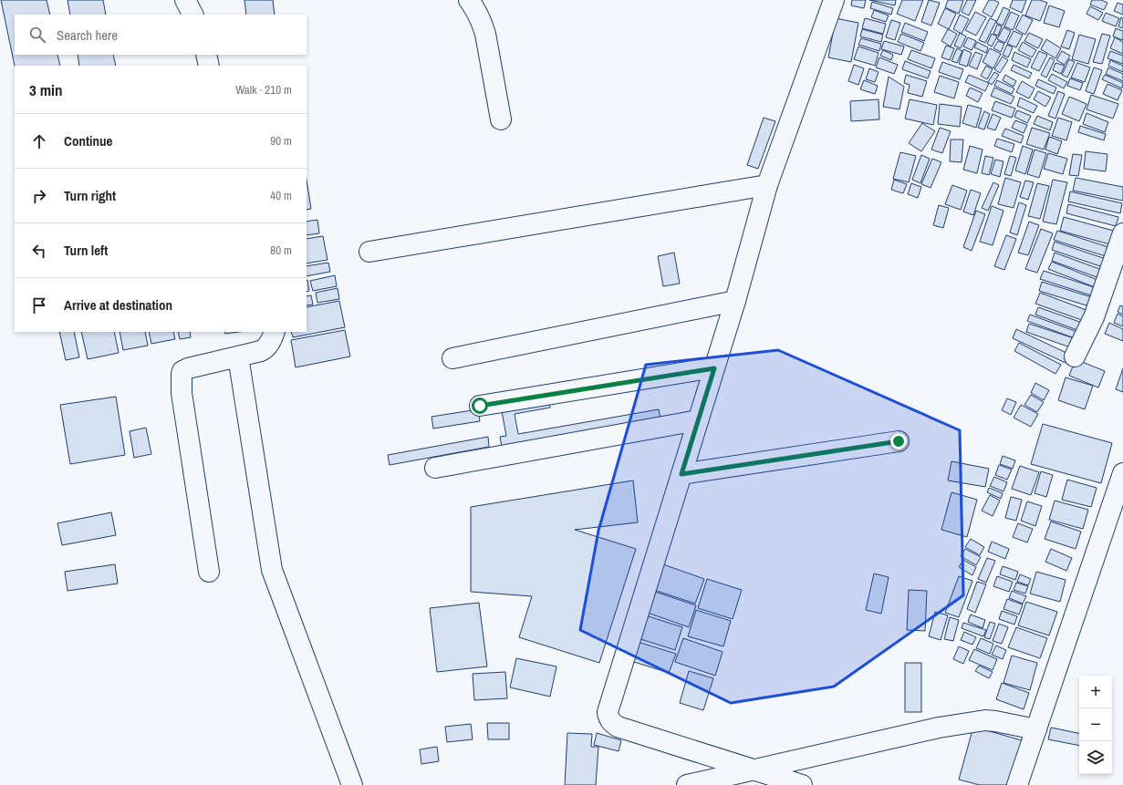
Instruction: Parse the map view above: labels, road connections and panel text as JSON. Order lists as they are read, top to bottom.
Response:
{
  "page": {
    "search": "Search here",
    "heading": ["3 min", "Walk · 210 m"],
    "list": [
      ["Continue", "90 m"],
      ["Turn right", "40 m"],
      ["Turn left", "80 m"],
      "Arrive at destination"
    ],
    "map_buttons": ["+", "−"]
  }
}
